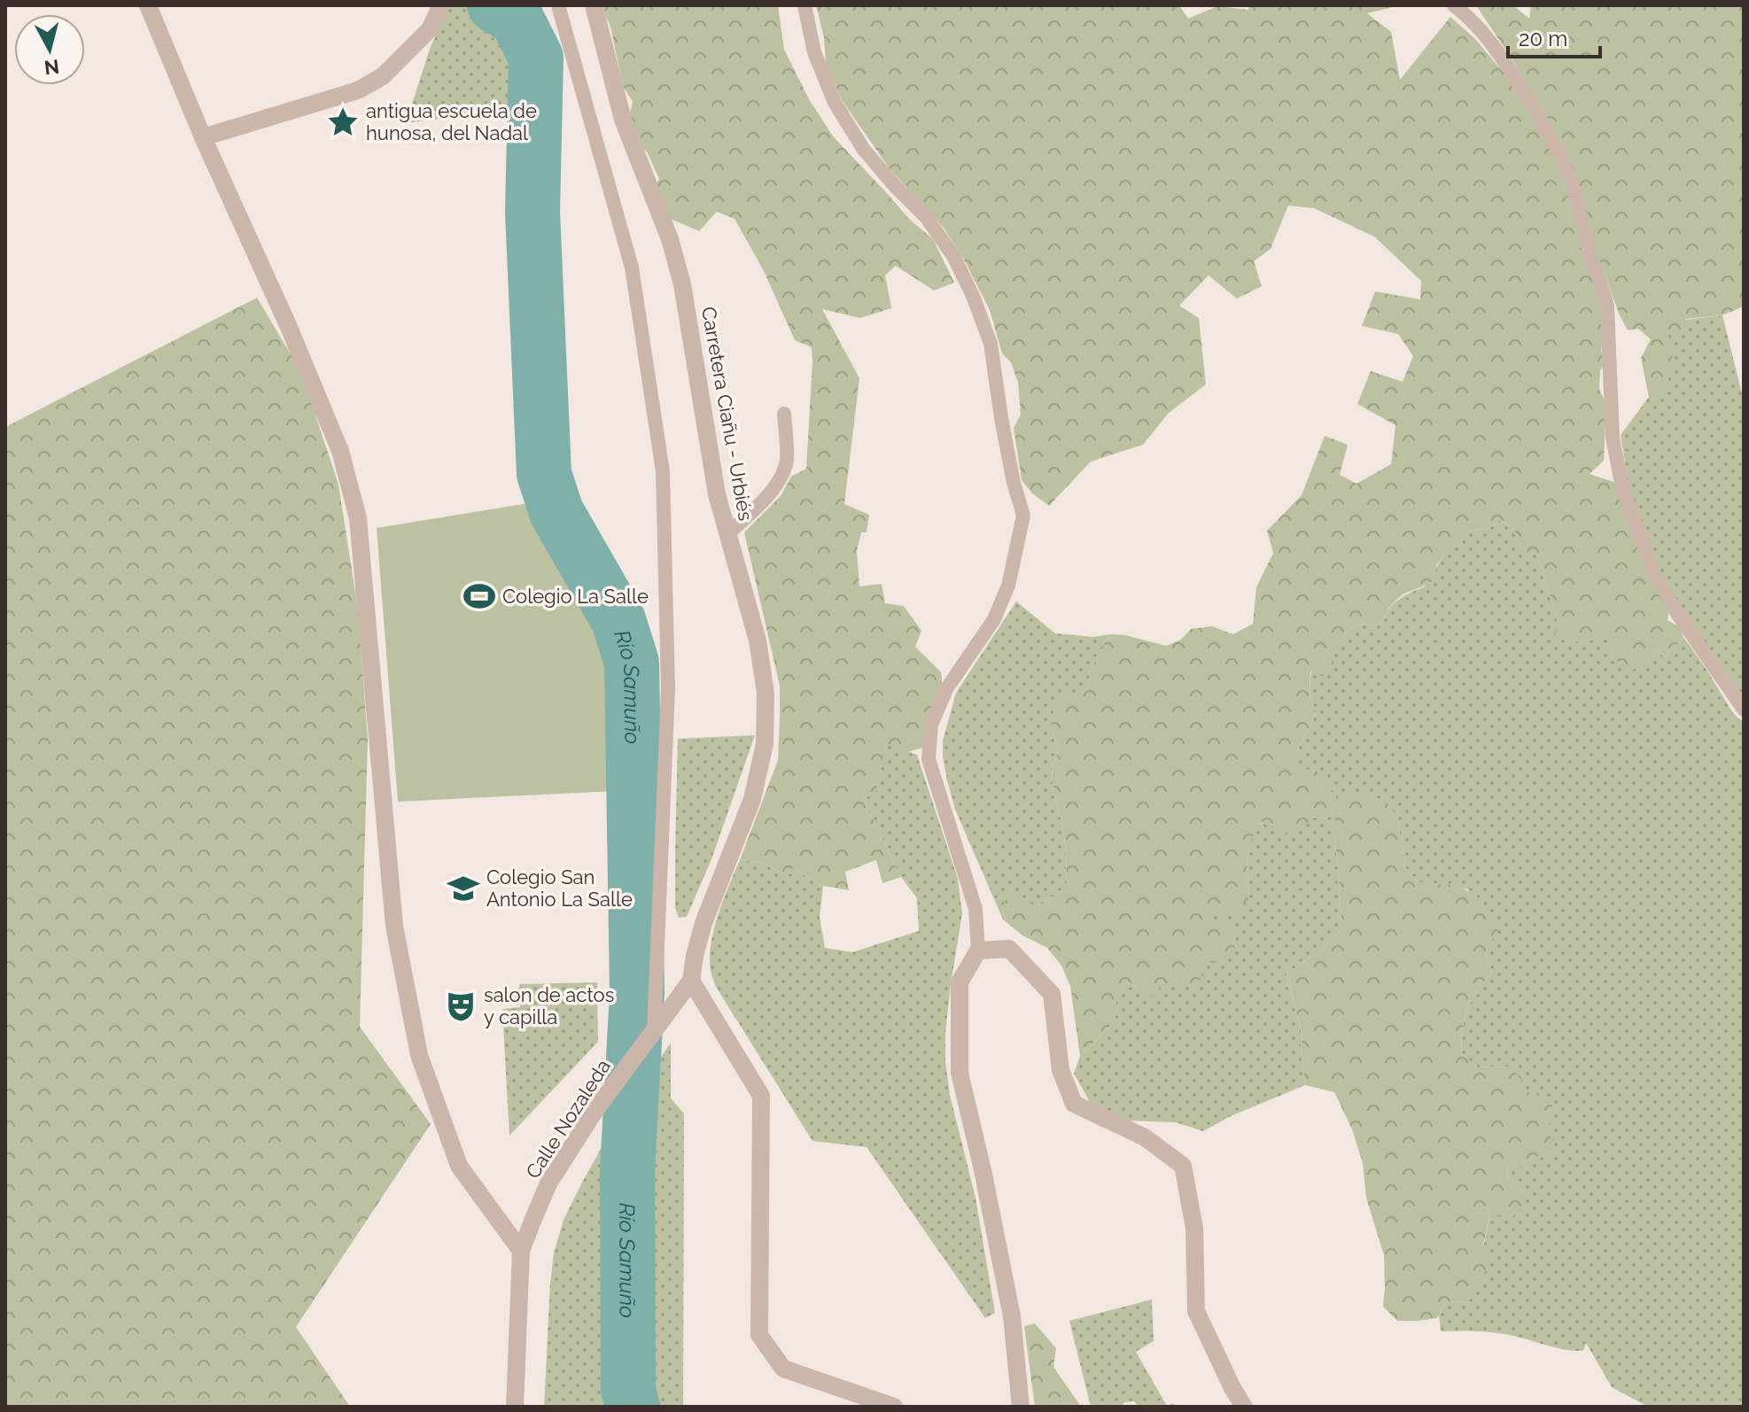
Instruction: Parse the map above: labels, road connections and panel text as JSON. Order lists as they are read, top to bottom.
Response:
{
  "streets": {
    "street": ["Carretera Ciañu - Urbiés", "Calle Nozaleda"]
  },
  "crossings": [
    ["Carretera Ciañu - Urbiés", "Calle Nozaleda"]
  ],
  "water": ["Río Samuño"],
  "places": {
    "place": ["antigua escuela de hunosa, del Nadal"],
    "sports": ["Colegio La Salle"],
    "school or university": ["Colegio San Antonio La Salle"],
    "theatre": ["salon de actos y capilla"]
  },
  "scale_bar": "20 m",
  "north": "bottom"
}
